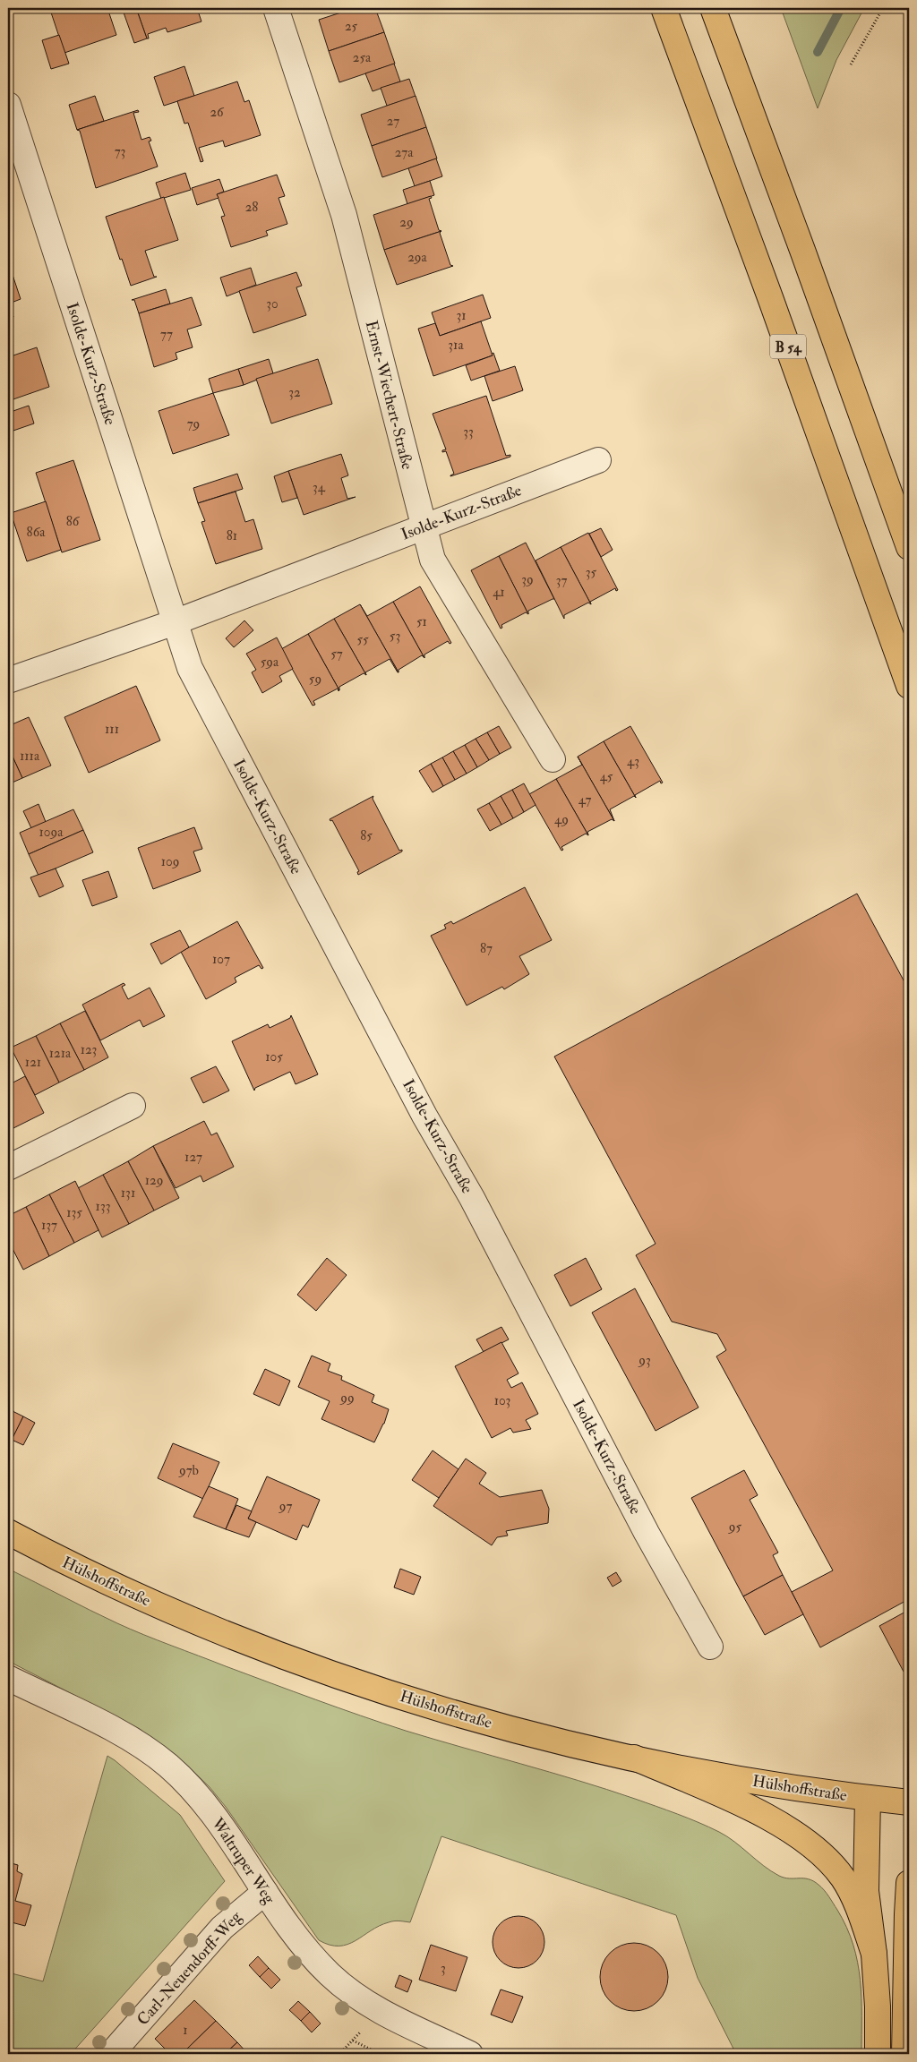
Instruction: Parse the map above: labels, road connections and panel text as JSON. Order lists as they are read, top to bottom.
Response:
{
  "streets": {
    "main road": ["B 54", "Hülshoffstraße"],
    "street": [
      "Isolde-Kurz-Straße",
      "Ernst-Wiechert-Straße",
      "Waltruper Weg",
      "Carl-Neuendorff-Weg"
    ]
  },
  "crossings": [
    ["Isolde-Kurz-Straße", "Ernst-Wiechert-Straße"],
    ["Waltruper Weg", "Carl-Neuendorff-Weg"]
  ],
  "house_numbers": [
    "25",
    "25a",
    "26",
    "27",
    "73",
    "27a",
    "28",
    "29",
    "29a",
    "30",
    "31",
    "77",
    "31a",
    "32",
    "79",
    "33",
    "34",
    "86",
    "86a",
    "81",
    "35",
    "39",
    "37",
    "41",
    "51",
    "53",
    "55",
    "57",
    "59a",
    "59",
    "111",
    "111a",
    "43",
    "45",
    "47",
    "49",
    "109a",
    "85",
    "109",
    "87",
    "107",
    "123",
    "121a",
    "105",
    "121",
    "127",
    "129",
    "131",
    "133",
    "135",
    "137",
    "93",
    "99",
    "103",
    "97b",
    "97",
    "95",
    "3",
    "1"
  ]
}
